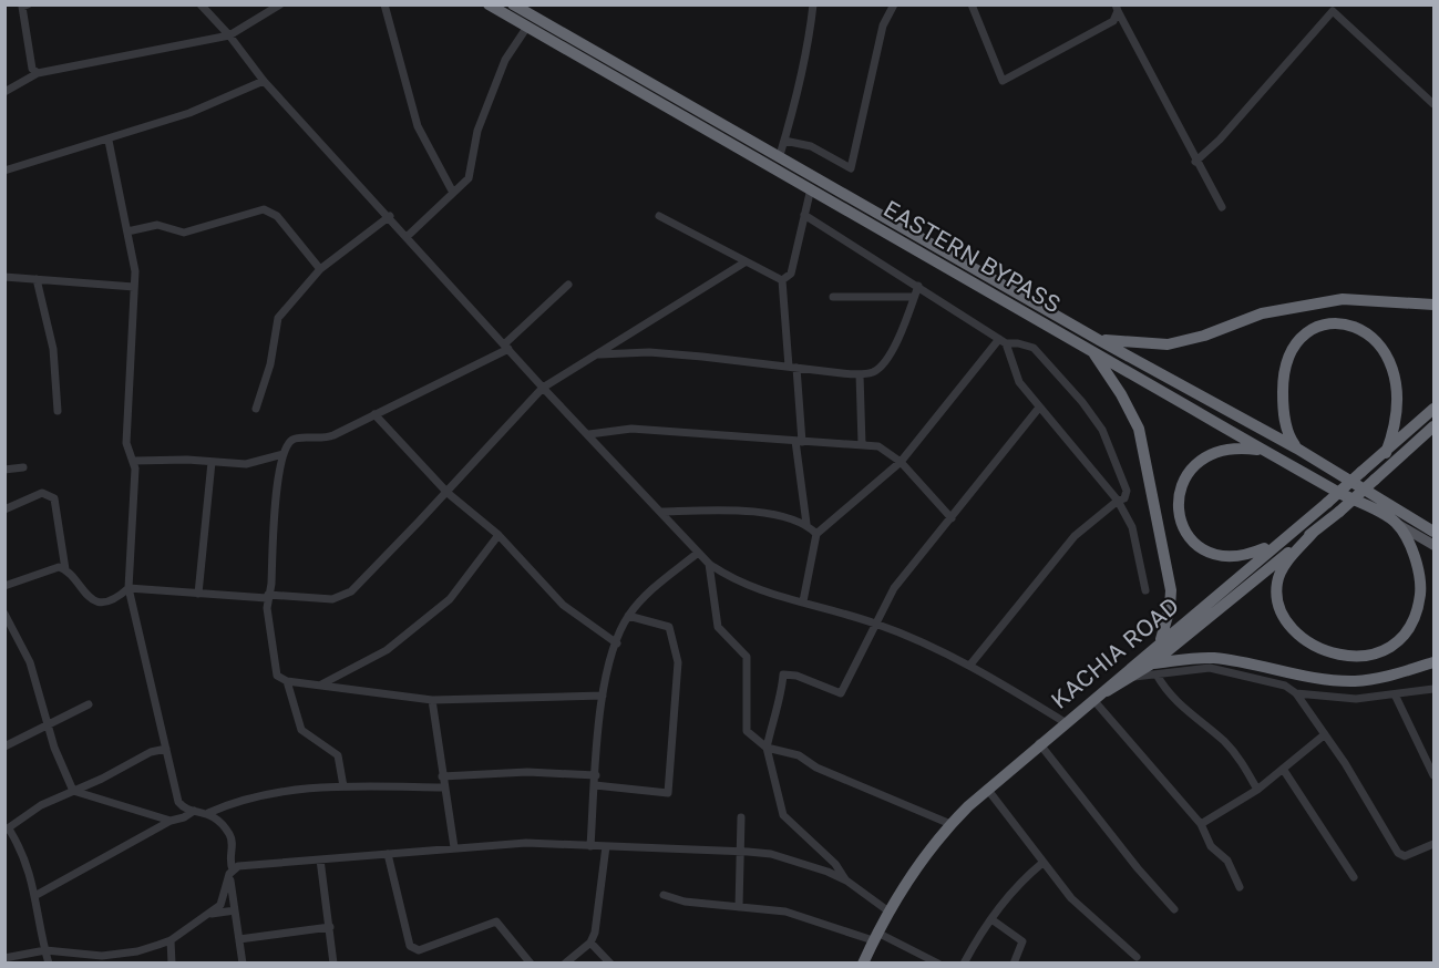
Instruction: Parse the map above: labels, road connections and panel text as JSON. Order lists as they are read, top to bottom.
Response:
{
  "streets": {
    "highway": ["EASTERN BYPASS", "KACHIA ROAD"]
  }
}
